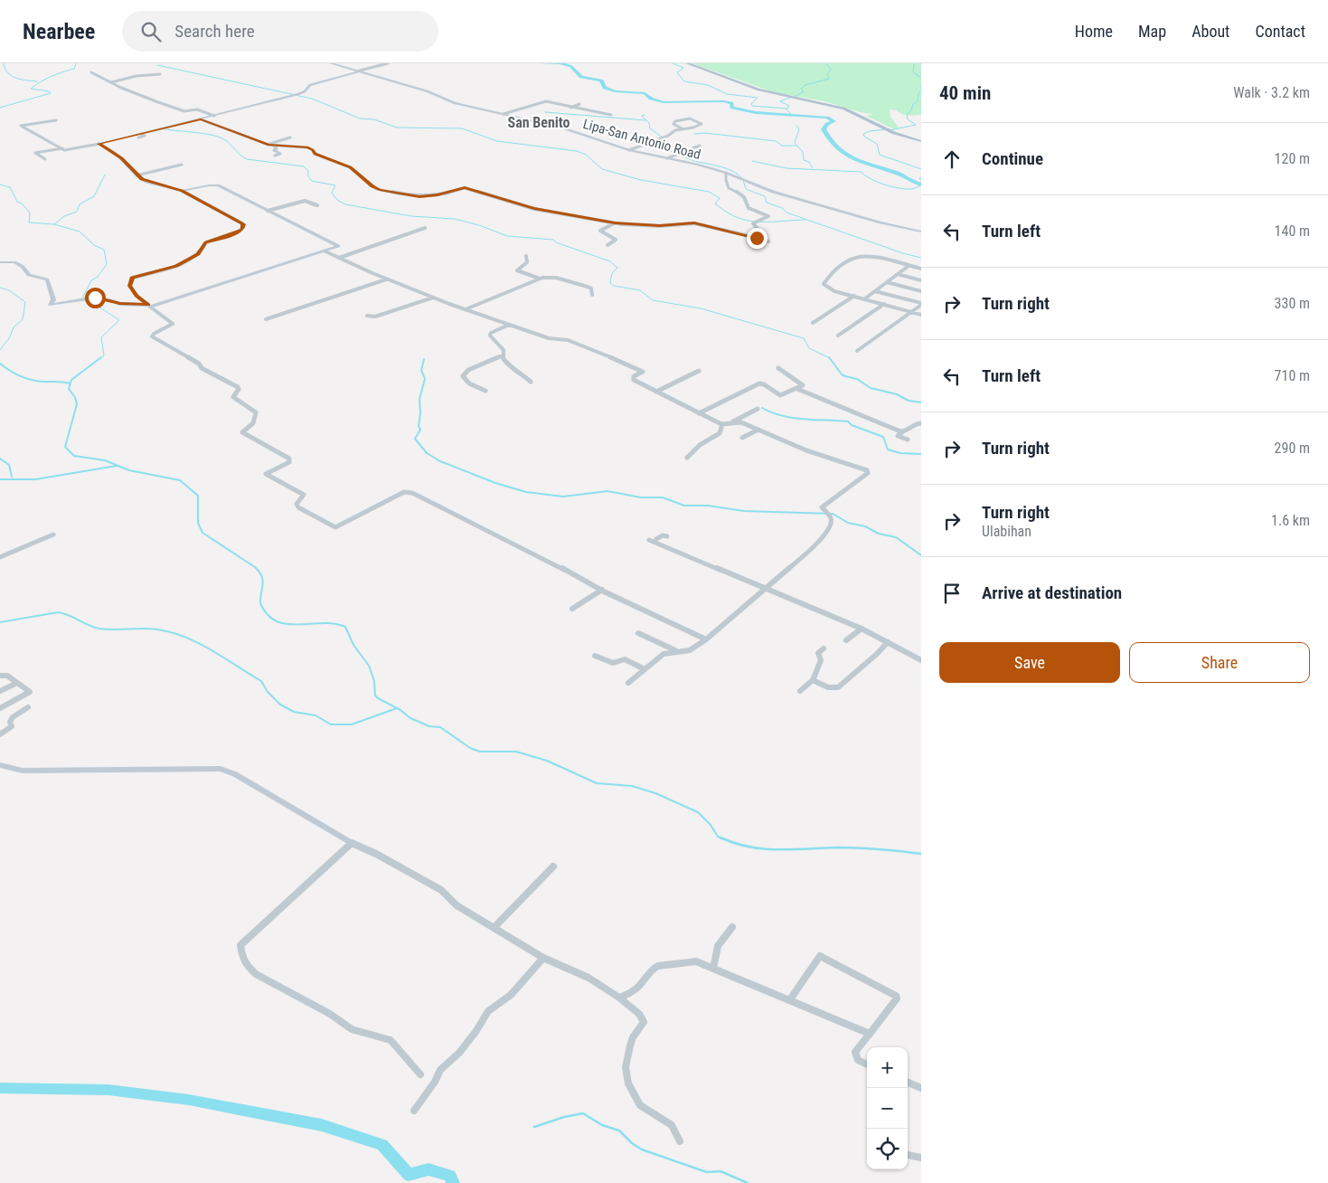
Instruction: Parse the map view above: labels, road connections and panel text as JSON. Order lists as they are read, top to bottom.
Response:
{
  "streets": {
    "street": ["Lipa-San Antonio Road"]
  },
  "districts": ["San Benito"],
  "page": {
    "header": "Nearbee",
    "search": "Search here",
    "nav": [
      "Home",
      "Map",
      "About",
      "Contact"
    ],
    "heading": ["40 min", "Walk · 3.2 km"],
    "list": [
      ["Continue", "120 m"],
      ["Turn left", "140 m"],
      ["Turn right", "330 m"],
      ["Turn left", "710 m"],
      ["Turn right", "290 m"],
      ["Turn right", "Ulabihan", "1.6 km"],
      "Arrive at destination"
    ],
    "buttons": ["Save", "Share"],
    "map_buttons": ["+", "−"]
  }
}
